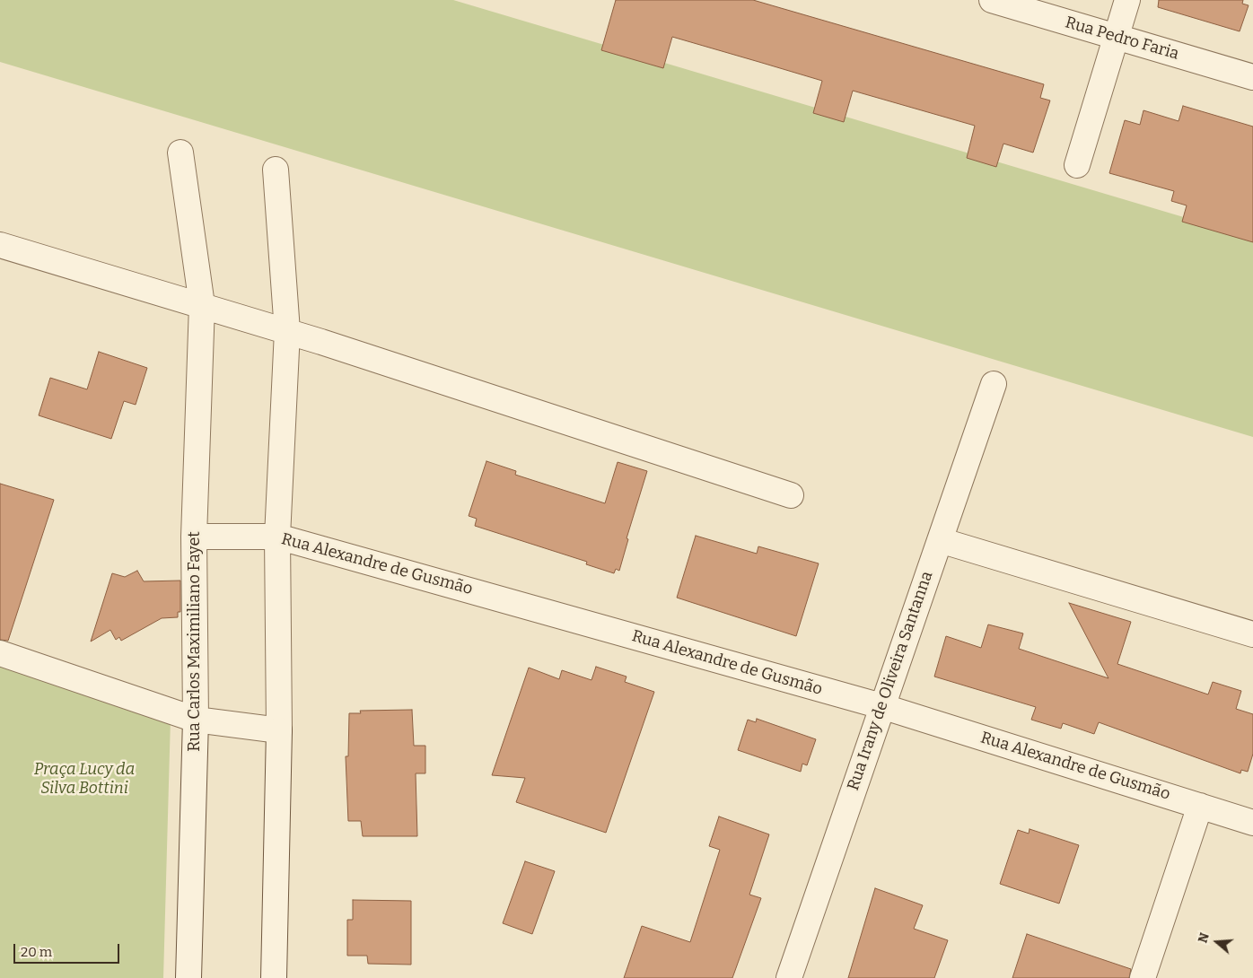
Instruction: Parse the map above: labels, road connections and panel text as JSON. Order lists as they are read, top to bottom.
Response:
{
  "streets": {
    "street": [
      "Rua Pedro Faria",
      "Rua Alexandre de Gusmão",
      "Rua Carlos Maximiliano Fayet",
      "Rua Irany de Oliveira Santanna"
    ]
  },
  "crossings": [
    ["Rua Alexandre de Gusmão", "Rua Carlos Maximiliano Fayet"],
    ["Rua Alexandre de Gusmão", "Rua Irany de Oliveira Santanna"]
  ],
  "parks": ["Praça Lucy da Silva Bottini"],
  "scale_bar": "20 m",
  "north": "left"
}
